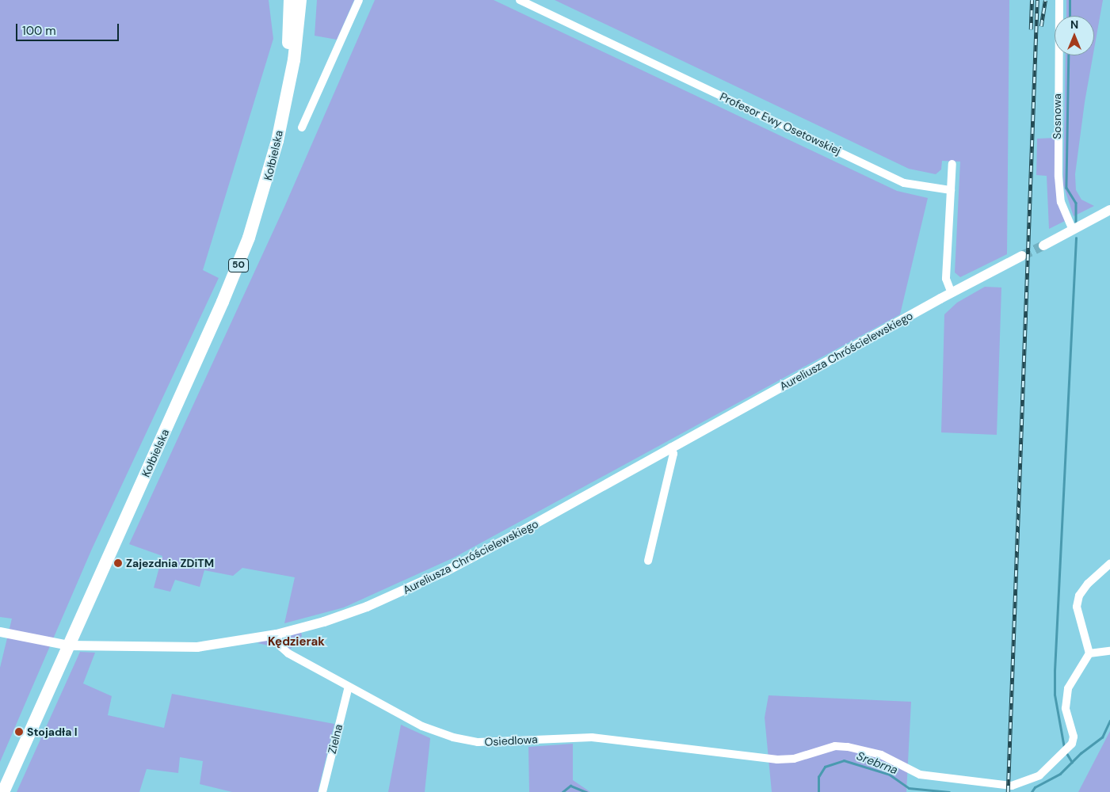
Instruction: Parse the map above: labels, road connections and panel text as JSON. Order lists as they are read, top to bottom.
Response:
{
  "streets": {
    "main road": ["Kołbielska", "50"],
    "street": [
      "Sosnowa",
      "Profesor Ewy Osetowskiej",
      "Aureliusza Chróścielewskiego",
      "Zielna",
      "Osiedlowa"
    ]
  },
  "crossings": [
    ["Kołbielska", "50"],
    ["Kołbielska", "Aureliusza Chróścielewskiego"],
    ["Aureliusza Chróścielewskiego", "Osiedlowa"],
    ["Zielna", "Osiedlowa"]
  ],
  "districts": ["Kędzierak"],
  "water": ["Srebrna"],
  "places": ["Zajezdnia ZDiTM", "Stojadła I"],
  "scale_bar": "100 m",
  "north": "top"
}
